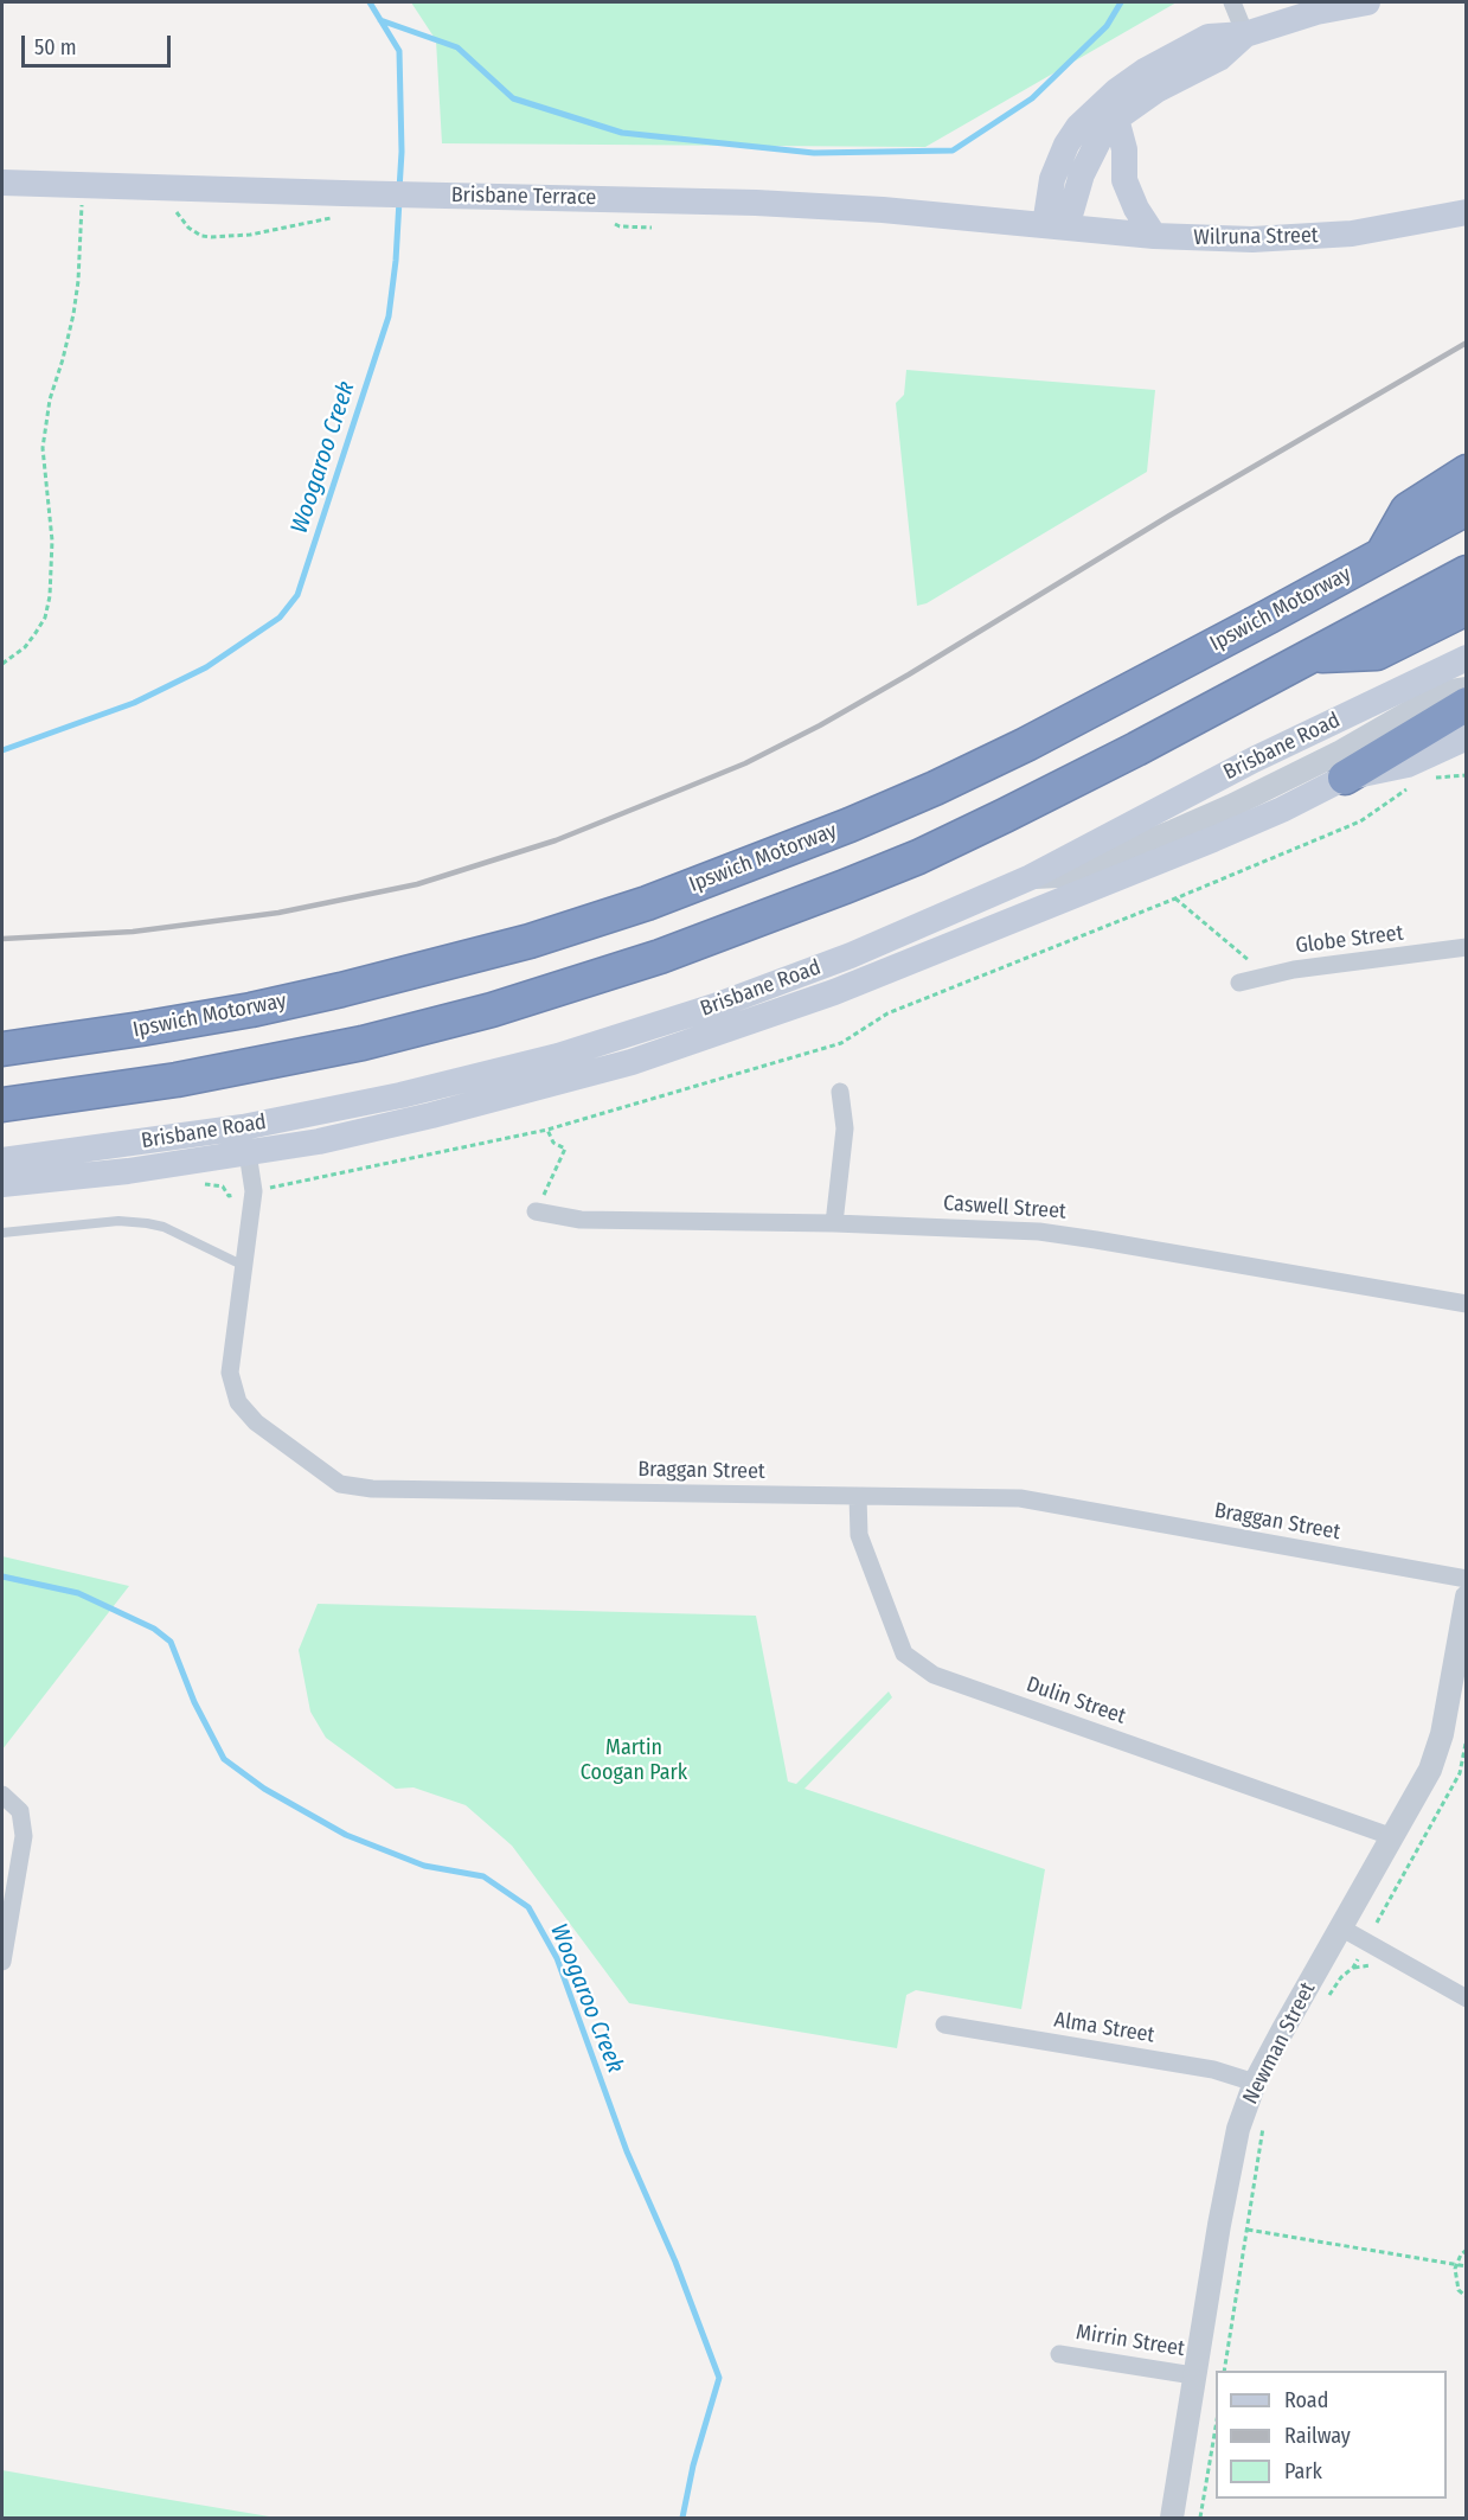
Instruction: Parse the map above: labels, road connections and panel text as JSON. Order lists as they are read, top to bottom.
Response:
{
  "streets": {
    "highway": ["Ipswich Motorway"],
    "main road": ["Brisbane Terrace", "Wilruna Street", "Brisbane Road"],
    "street": [
      "Globe Street",
      "Caswell Street",
      "Braggan Street",
      "Dulin Street",
      "Alma Street",
      "Newman Street",
      "Mirrin Street"
    ]
  },
  "crossings": [
    ["Brisbane Terrace", "Wilruna Street"],
    ["Brisbane Road", "Braggan Street"],
    ["Braggan Street", "Dulin Street"],
    ["Dulin Street", "Newman Street"],
    ["Alma Street", "Newman Street"],
    ["Newman Street", "Mirrin Street"]
  ],
  "water": ["Woogaroo Creek"],
  "parks": ["Martin Coogan Park"],
  "legend": ["Road", "Railway", "Park"],
  "scale_bar": "50 m"
}
